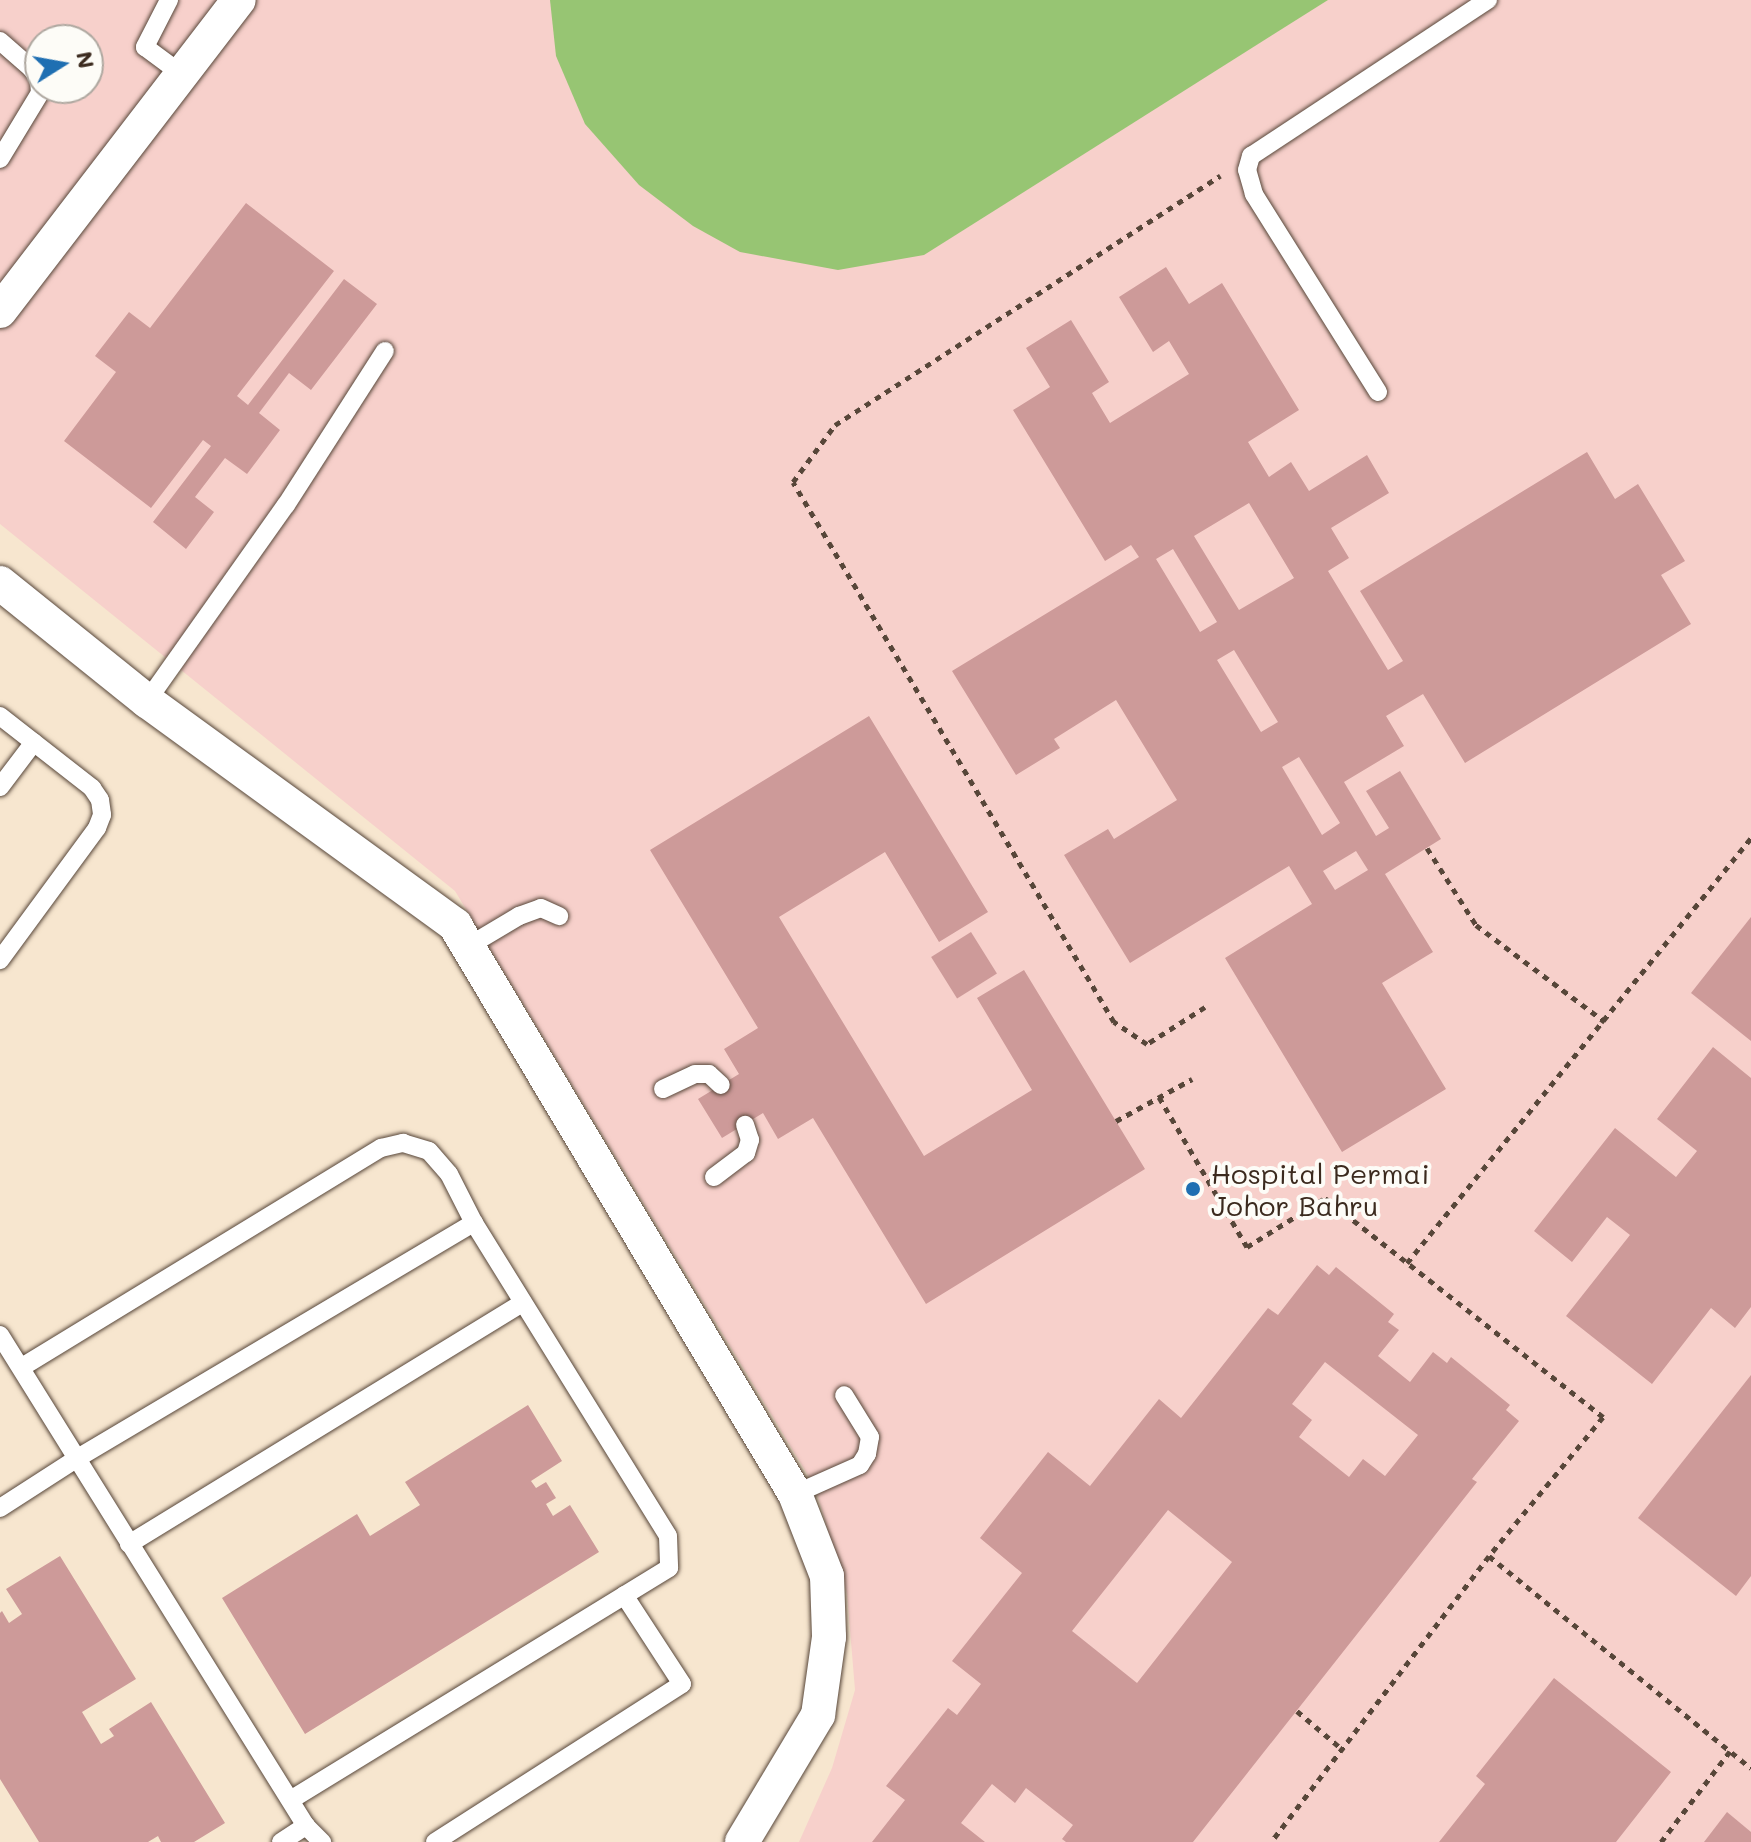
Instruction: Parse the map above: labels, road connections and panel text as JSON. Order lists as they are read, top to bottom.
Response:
{
  "places": ["Hospital Permai Johor Bahru"],
  "north": "right"
}
